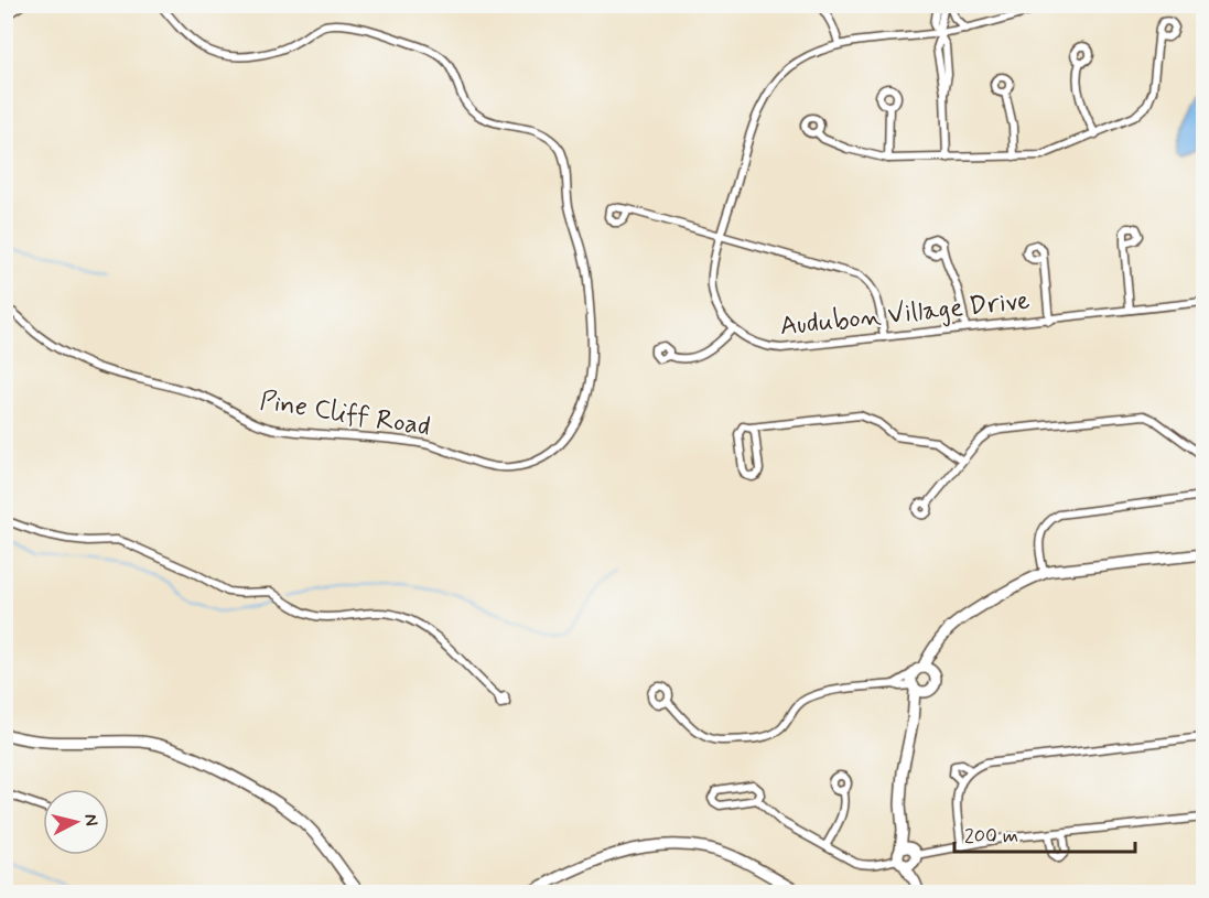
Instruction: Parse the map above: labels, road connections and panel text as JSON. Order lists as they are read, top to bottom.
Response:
{
  "streets": {
    "street": ["Audubon Village Drive", "Pine Cliff Road"]
  },
  "scale_bar": "200 m",
  "north": "right"
}
